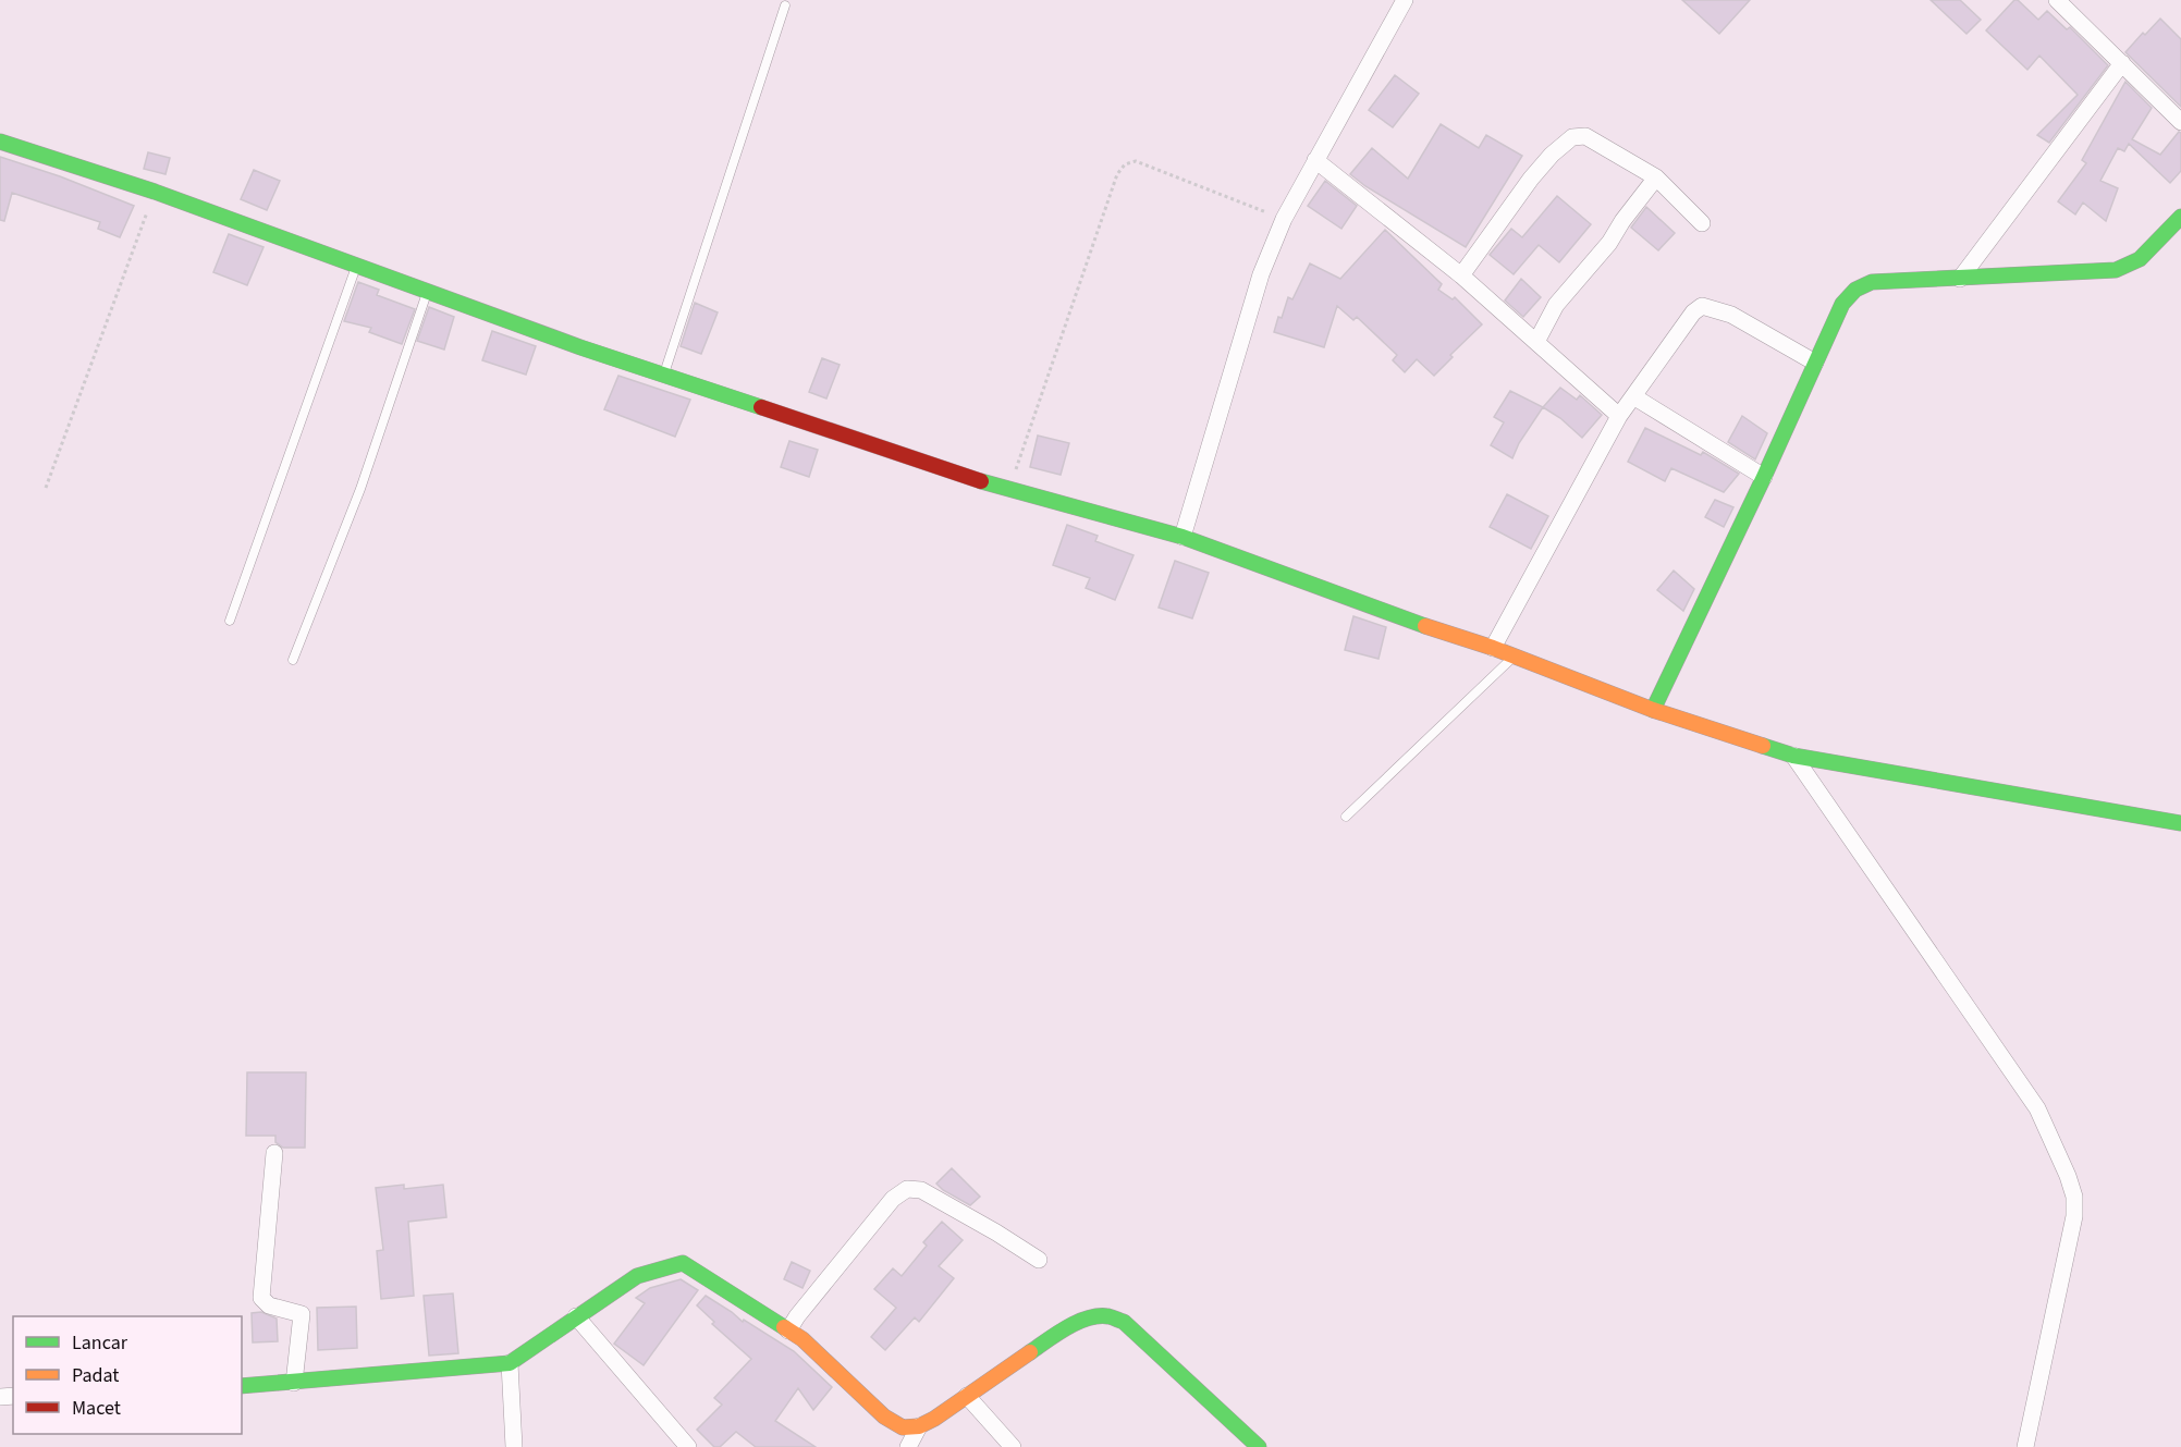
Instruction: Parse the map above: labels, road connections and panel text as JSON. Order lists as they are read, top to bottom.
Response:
{
  "legend": ["Lancar", "Padat", "Macet"]
}
